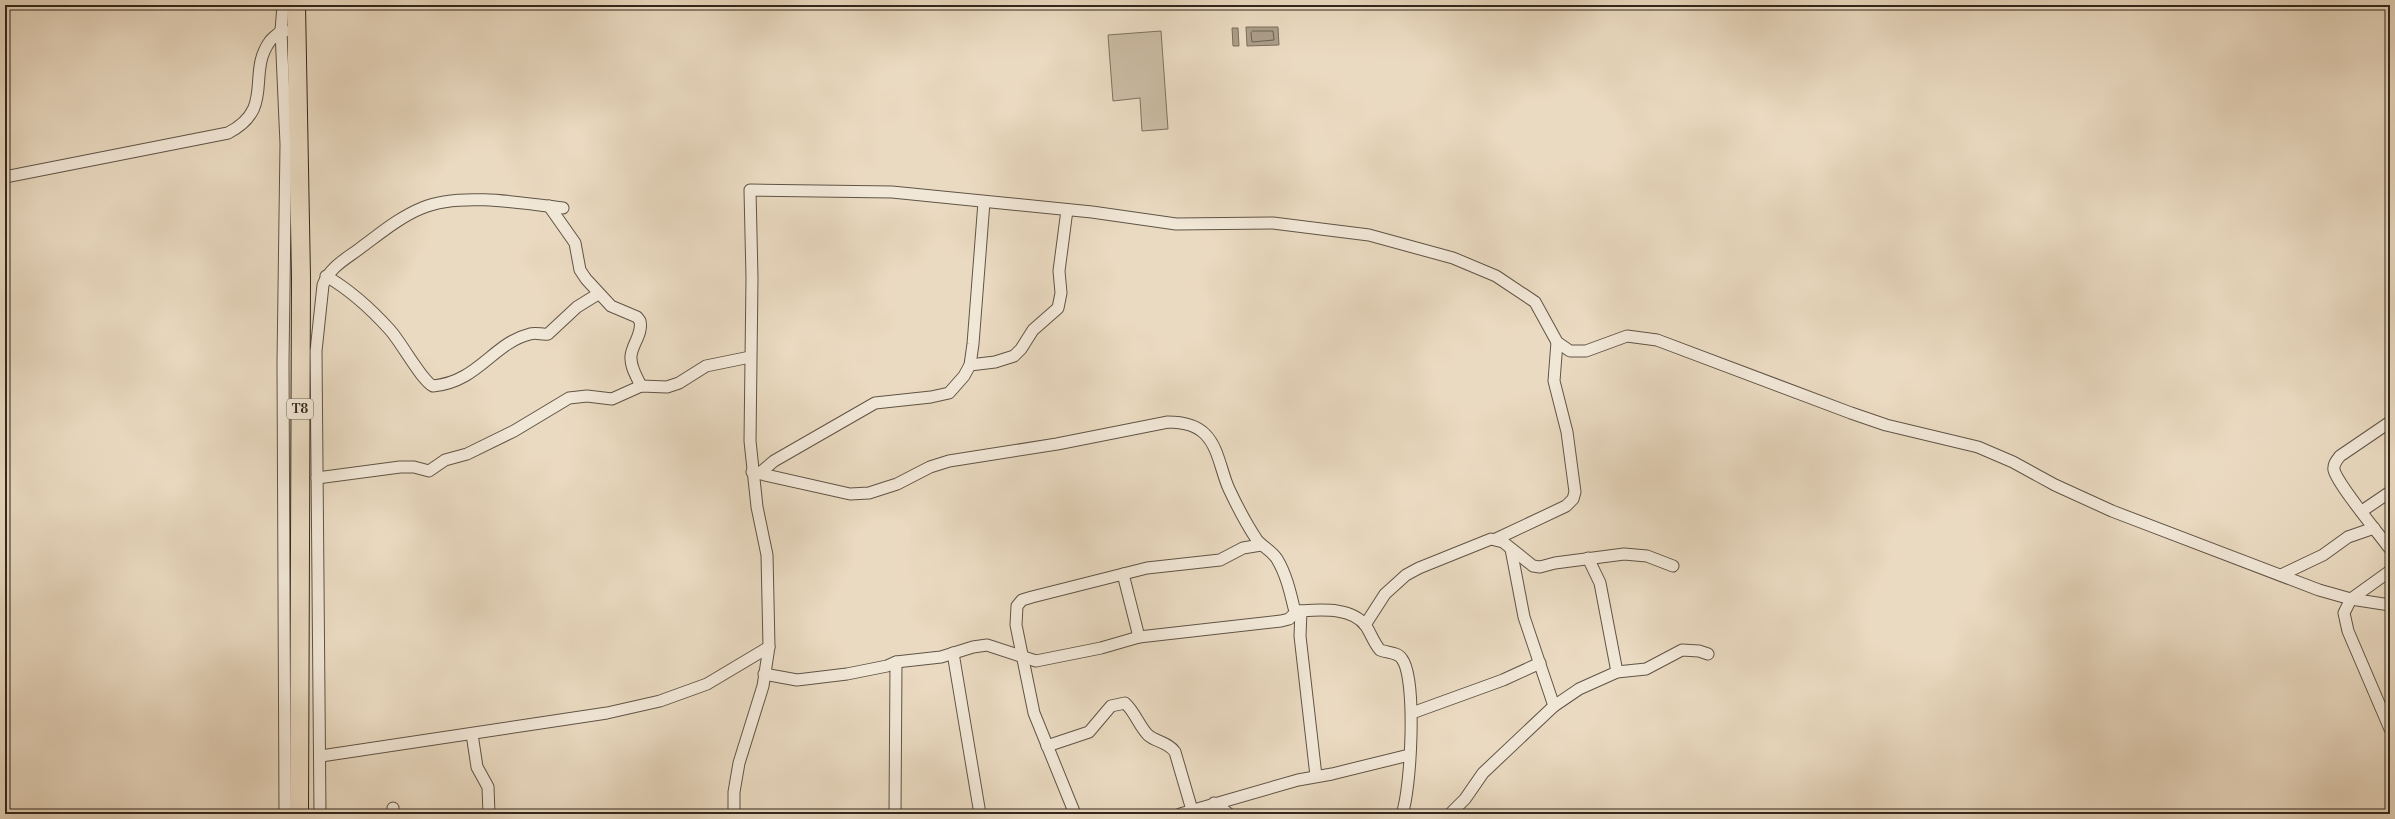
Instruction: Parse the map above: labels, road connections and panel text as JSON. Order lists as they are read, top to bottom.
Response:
{
  "streets": {
    "highway": ["T8"]
  }
}
